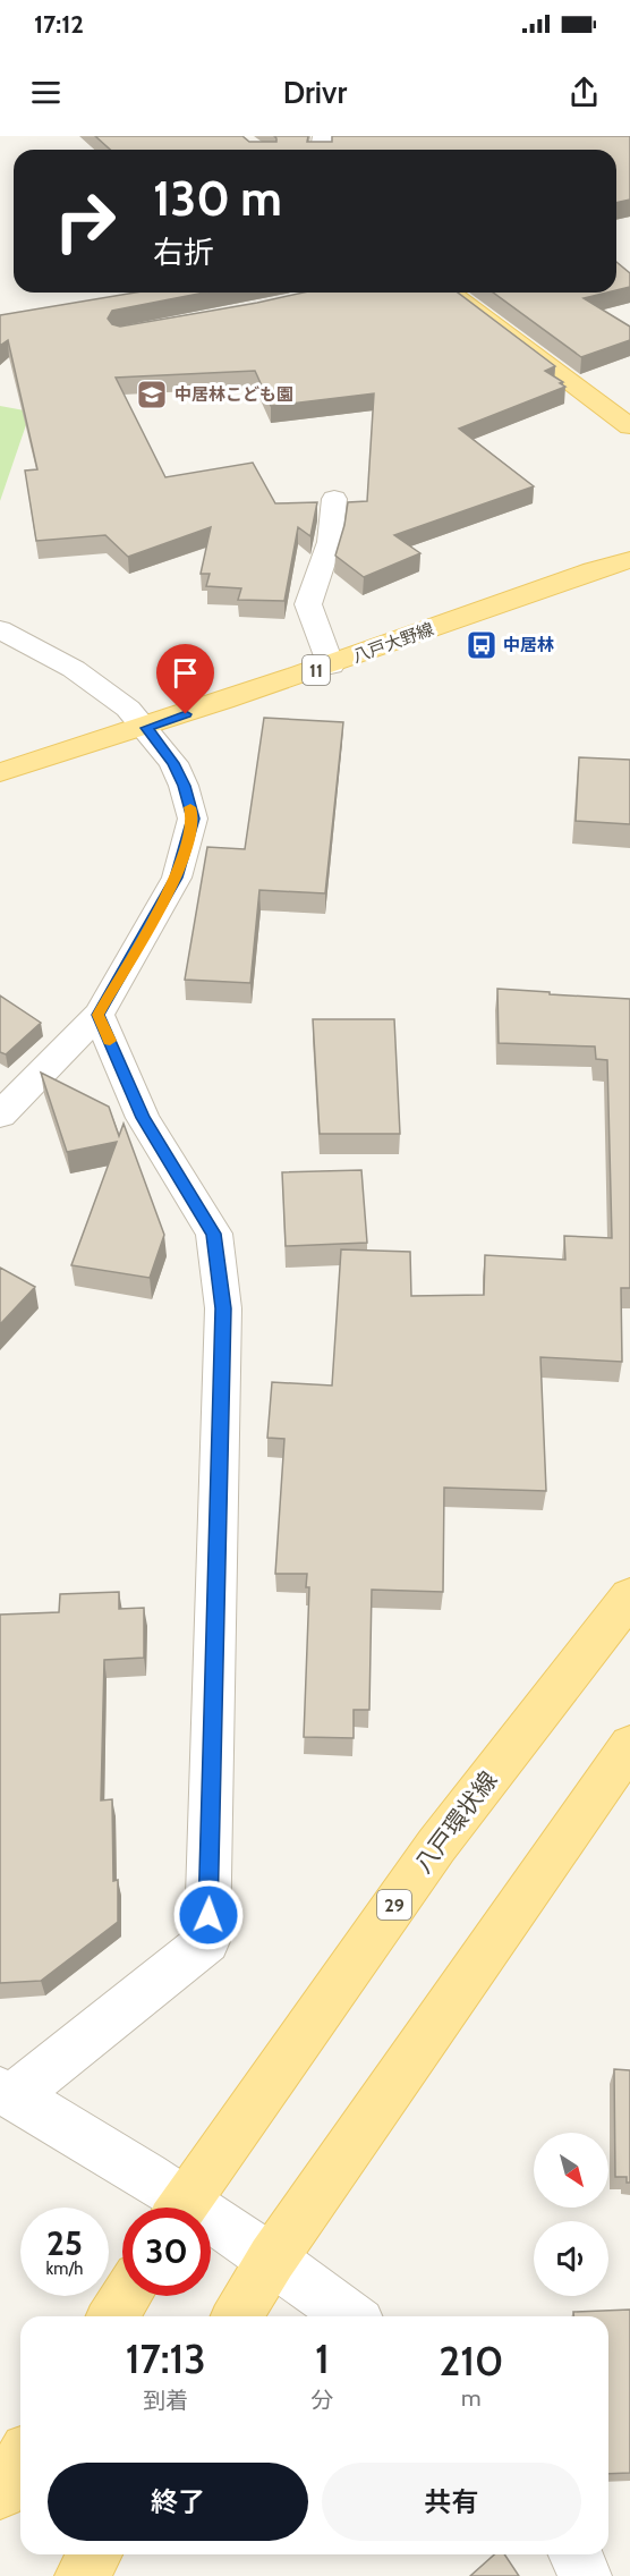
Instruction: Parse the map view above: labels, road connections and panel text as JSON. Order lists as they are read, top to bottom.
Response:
{
  "streets": {
    "main road": [
      "八戸大野線",
      "11",
      "八戸環状線",
      "29"
    ]
  },
  "places": {
    "school or university": ["中居林こども園"],
    "bus stop": ["中居林"]
  },
  "north": "bottom right",
  "page": {
    "status": "17:12",
    "header": "Drivr",
    "turn": ["130 m", "右折"],
    "speed": "25 km/h",
    "limit": "30",
    "eta": [
      "17:13",
      "到着",
      "1",
      "分",
      "210",
      "m"
    ],
    "buttons": ["終了", "共有"]
  }
}
